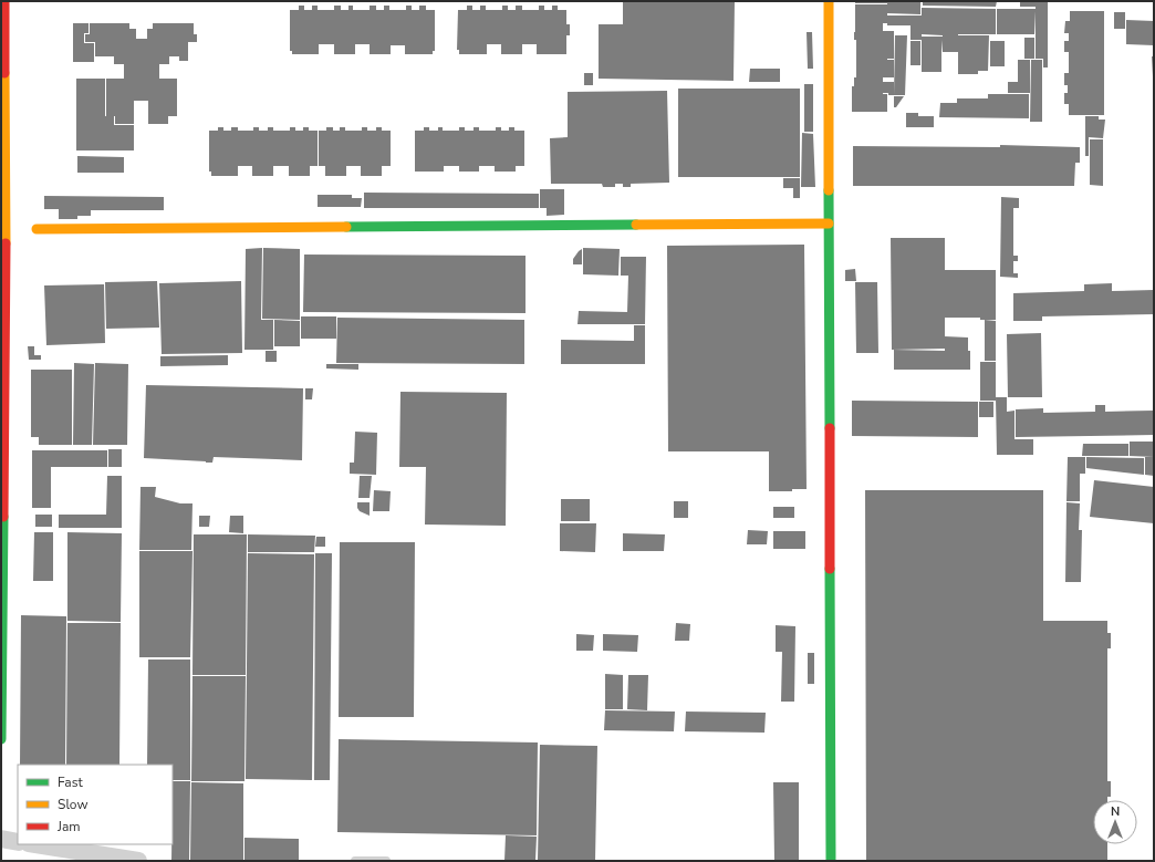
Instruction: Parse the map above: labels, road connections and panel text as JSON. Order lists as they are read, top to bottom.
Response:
{
  "legend": ["Fast", "Slow", "Jam"],
  "north": "top"
}
